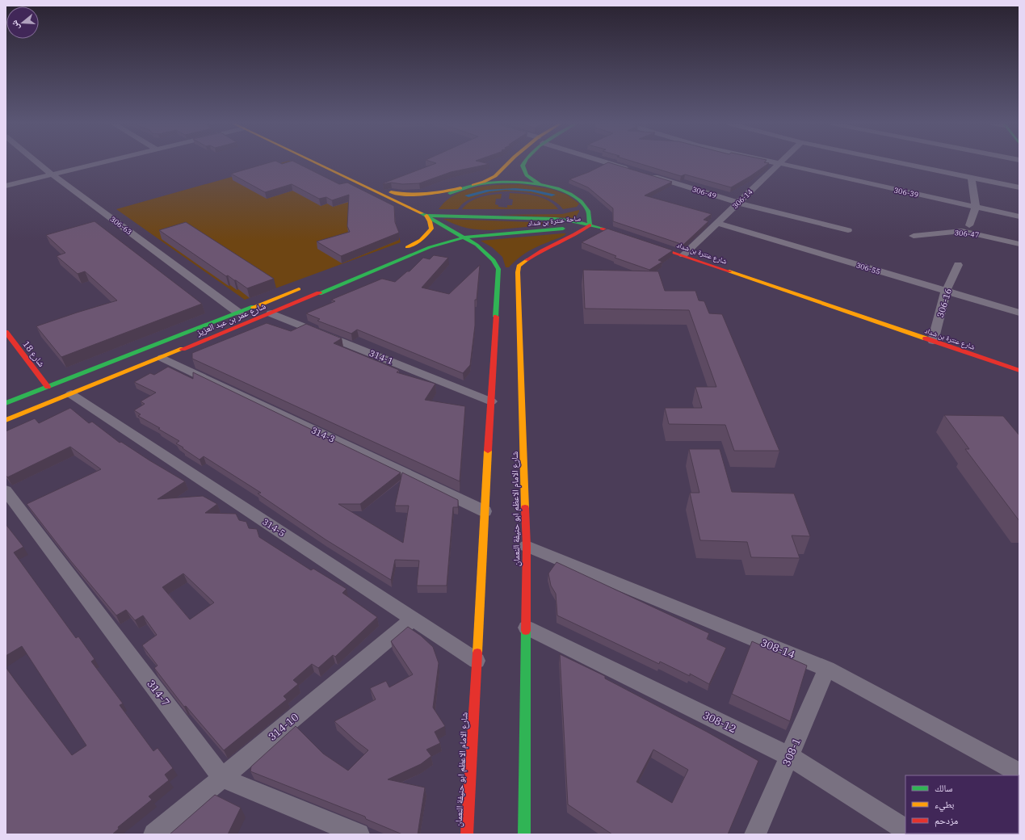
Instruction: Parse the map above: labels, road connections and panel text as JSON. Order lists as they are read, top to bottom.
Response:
{
  "streets": {
    "main road": [
      "ساحة عنترة بن شداد",
      "شارع عنترة بن شداد",
      "شارع عمر بن عبد العزيز",
      "شارع 18",
      "شارع الامام الاعظم ابو حنيفة النعمان"
    ],
    "street": [
      "306-49",
      "306-39",
      "306-14",
      "306-63",
      "306-47",
      "306-55",
      "306-16",
      "314-1",
      "314-3",
      "314-5",
      "308-14",
      "314-7",
      "308-12",
      "314-10",
      "308-1"
    ]
  },
  "crossings": [
    ["306-49", "306-14"],
    ["306-39", "306-14"],
    ["306-14", "شارع عنترة بن شداد"],
    ["306-14", "306-55"],
    ["ساحة عنترة بن شداد", "شارع عنترة بن شداد"],
    ["ساحة عنترة بن شداد", "شارع عمر بن عبد العزيز"],
    ["ساحة عنترة بن شداد", "شارع الامام الاعظم ابو حنيفة النعمان"],
    ["306-63", "شارع عمر بن عبد العزيز"],
    ["شارع عنترة بن شداد", "306-16"],
    ["شارع عنترة بن شداد", "شارع الامام الاعظم ابو حنيفة النعمان"],
    ["306-55", "306-16"],
    ["شارع عمر بن عبد العزيز", "شارع 18"],
    ["شارع عمر بن عبد العزيز", "314-1"],
    ["شارع عمر بن عبد العزيز", "314-3"],
    ["شارع عمر بن عبد العزيز", "شارع الامام الاعظم ابو حنيفة النعمان"],
    ["شارع عمر بن عبد العزيز", "314-5"],
    ["314-1", "شارع الامام الاعظم ابو حنيفة النعمان"],
    ["314-3", "شارع الامام الاعظم ابو حنيفة النعمان"],
    ["شارع الامام الاعظم ابو حنيفة النعمان", "314-5"],
    ["شارع الامام الاعظم ابو حنيفة النعمان", "308-14"],
    ["شارع الامام الاعظم ابو حنيفة النعمان", "308-12"],
    ["314-5", "314-10"],
    ["308-14", "308-1"],
    ["314-7", "314-10"],
    ["308-12", "308-1"]
  ],
  "legend": ["سالك", "بطيء", "مزدحم"],
  "north": "left"
}
